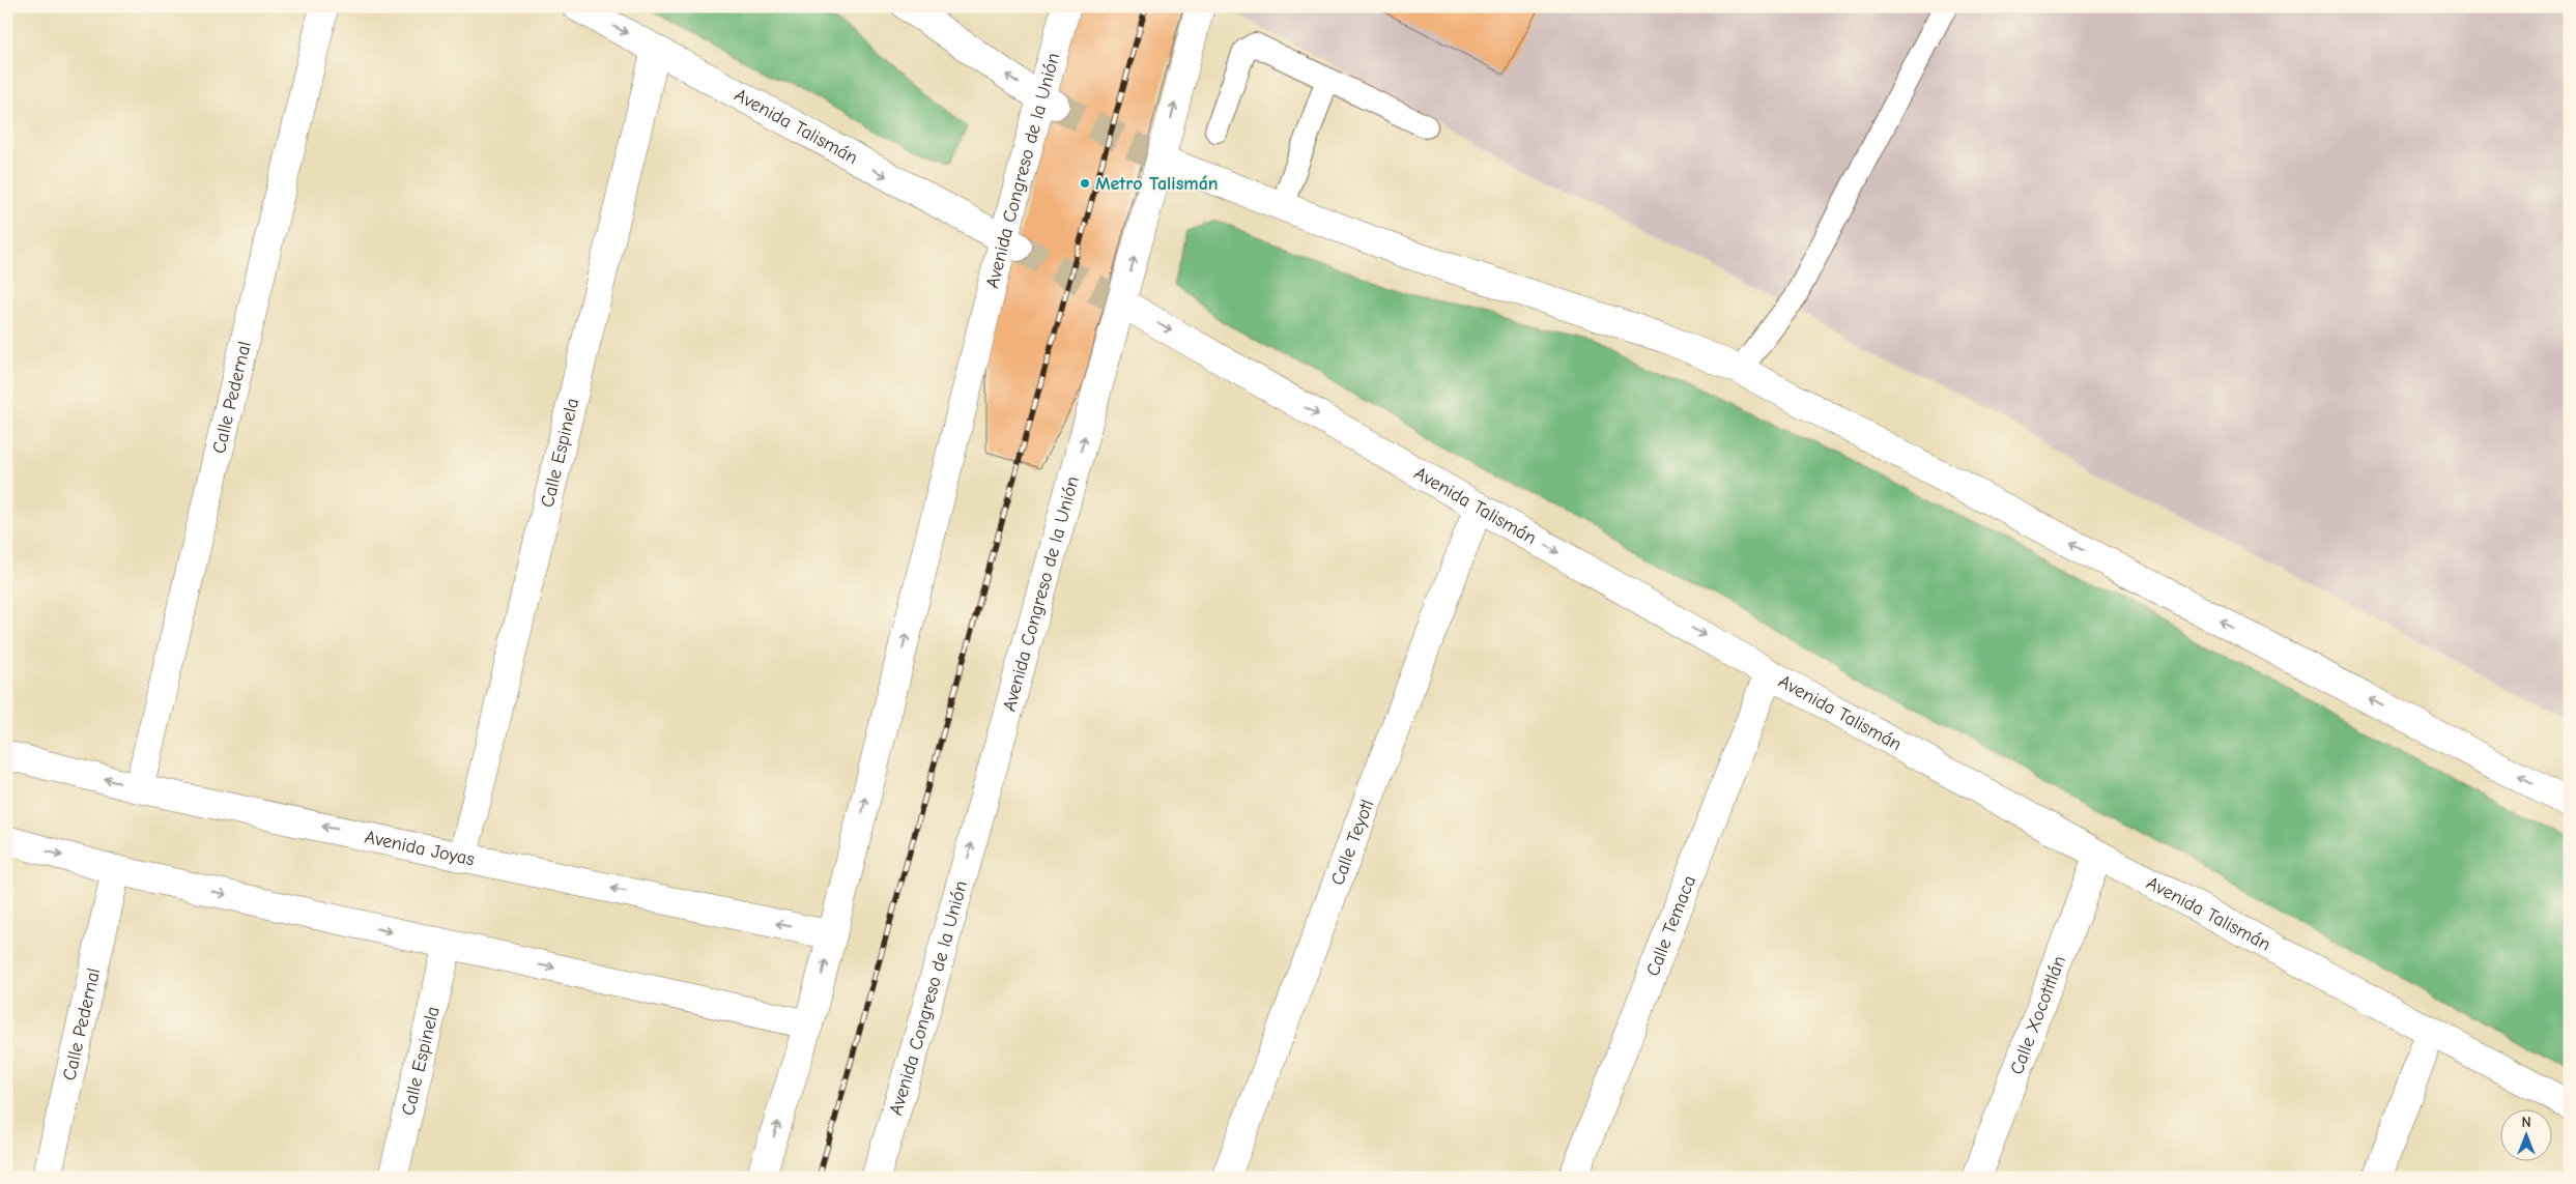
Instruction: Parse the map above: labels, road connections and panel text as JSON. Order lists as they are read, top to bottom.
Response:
{
  "streets": {
    "main road": [
      "Avenida Talismán",
      "Avenida Congreso de la Unión",
      "Calle Pedernal",
      "Calle Espinela",
      "Calle Teyotl",
      "Avenida Joyas",
      "Calle Temaca",
      "Calle Xocotitlán"
    ]
  },
  "crossings": [
    ["Avenida Talismán", "Avenida Congreso de la Unión"],
    ["Avenida Talismán", "Calle Espinela"],
    ["Avenida Talismán", "Calle Teyotl"],
    ["Avenida Talismán", "Calle Temaca"],
    ["Avenida Talismán", "Calle Xocotitlán"],
    ["Avenida Congreso de la Unión", "Avenida Joyas"],
    ["Calle Pedernal", "Avenida Joyas"],
    ["Calle Espinela", "Avenida Joyas"]
  ],
  "one_way": ["Avenida Congreso de la Unión"],
  "places": ["Metro Talismán"],
  "north": "top"
}
